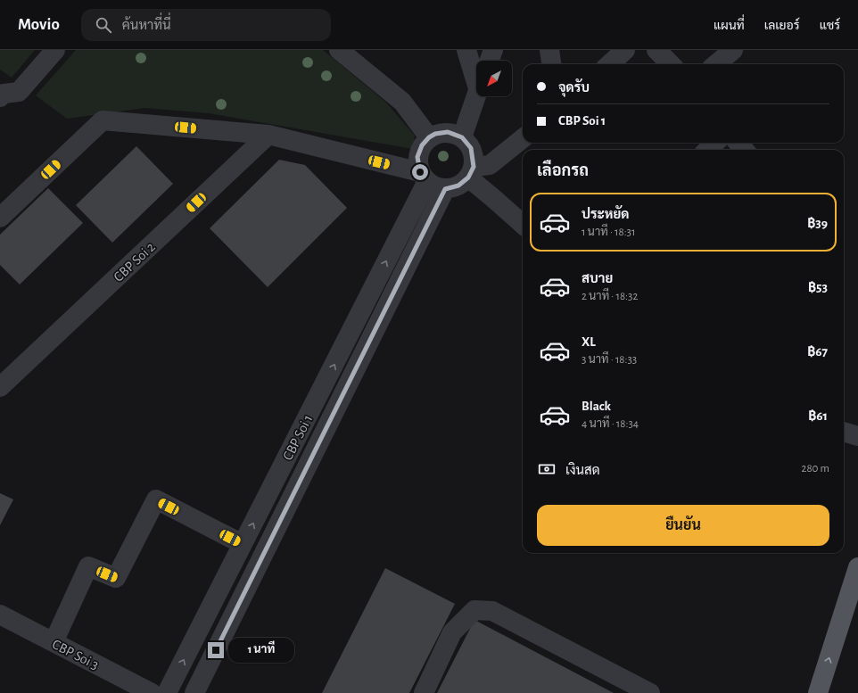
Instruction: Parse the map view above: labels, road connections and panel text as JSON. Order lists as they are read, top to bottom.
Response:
{
  "streets": {
    "street": ["CBP Soi 2", "CBP Soi 1", "CBP Soi 3"]
  },
  "north": "bottom left",
  "page": {
    "header": "Movio",
    "search": "ค้นหาที่นี่",
    "nav": ["แผนที่", "เลเยอร์", "แชร์"],
    "banner": ["จุดรับ", "CBP Soi 1"],
    "heading": "เลือกรถ",
    "list": [
      {
        "name": "ประหยัด",
        "note": "1 นาที · 18:31",
        "value": "฿39"
      },
      {
        "name": "สบาย",
        "note": "2 นาที · 18:32",
        "value": "฿53"
      },
      {
        "name": "XL",
        "note": "3 นาที · 18:33",
        "value": "฿67"
      },
      {
        "name": "Black",
        "note": "4 นาที · 18:34",
        "value": "฿61"
      }
    ],
    "pay": ["เงินสด", "280 m"],
    "buttons": "ยืนยัน",
    "bubble": "1 นาที"
  }
}
